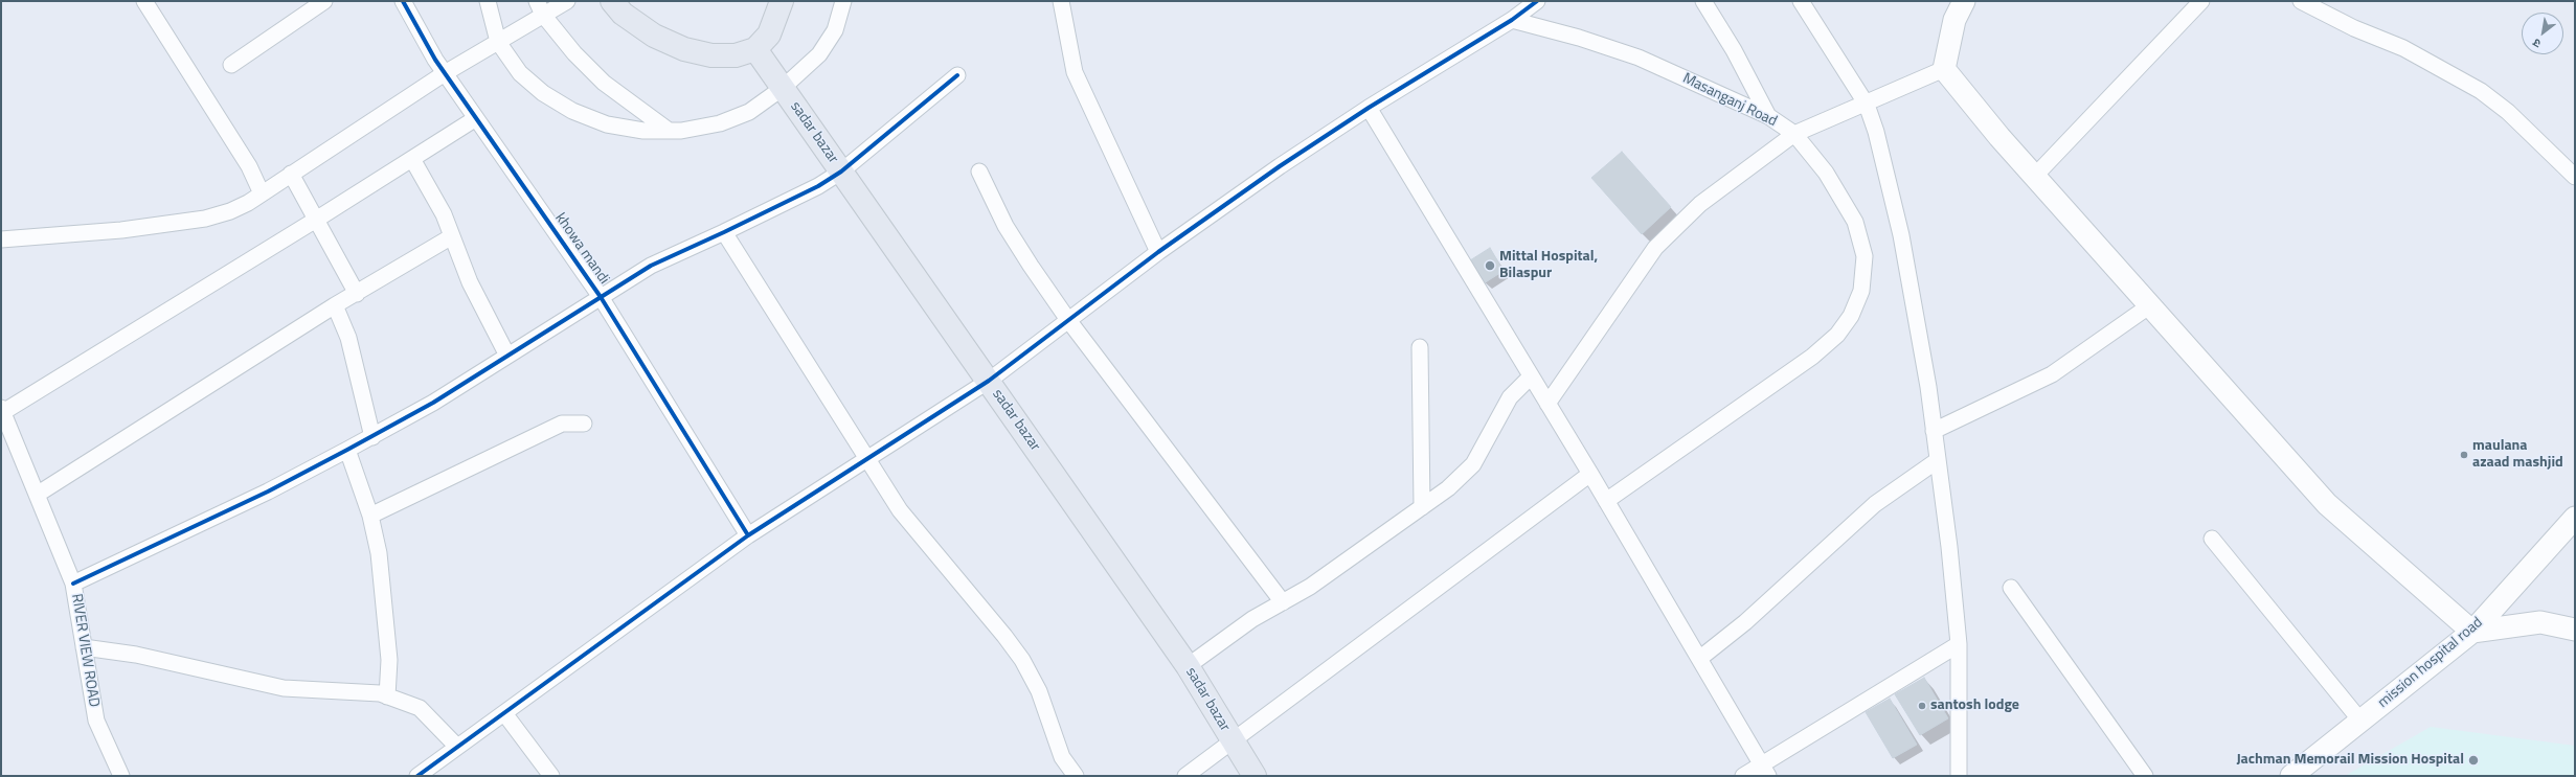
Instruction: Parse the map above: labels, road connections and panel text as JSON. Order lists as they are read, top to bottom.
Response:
{
  "streets": {
    "main road": ["sadar bazar"],
    "street": [
      "Masanganj Road",
      "khowa mandi",
      "RIVER VIEW ROAD",
      "mission hospital road"
    ]
  },
  "places": [
    "Mittal Hospital, Bilaspur",
    "maulana azaad mashjid",
    "santosh lodge",
    "Jachman Memorail Mission Hospital"
  ],
  "north": "bottom left"
}
